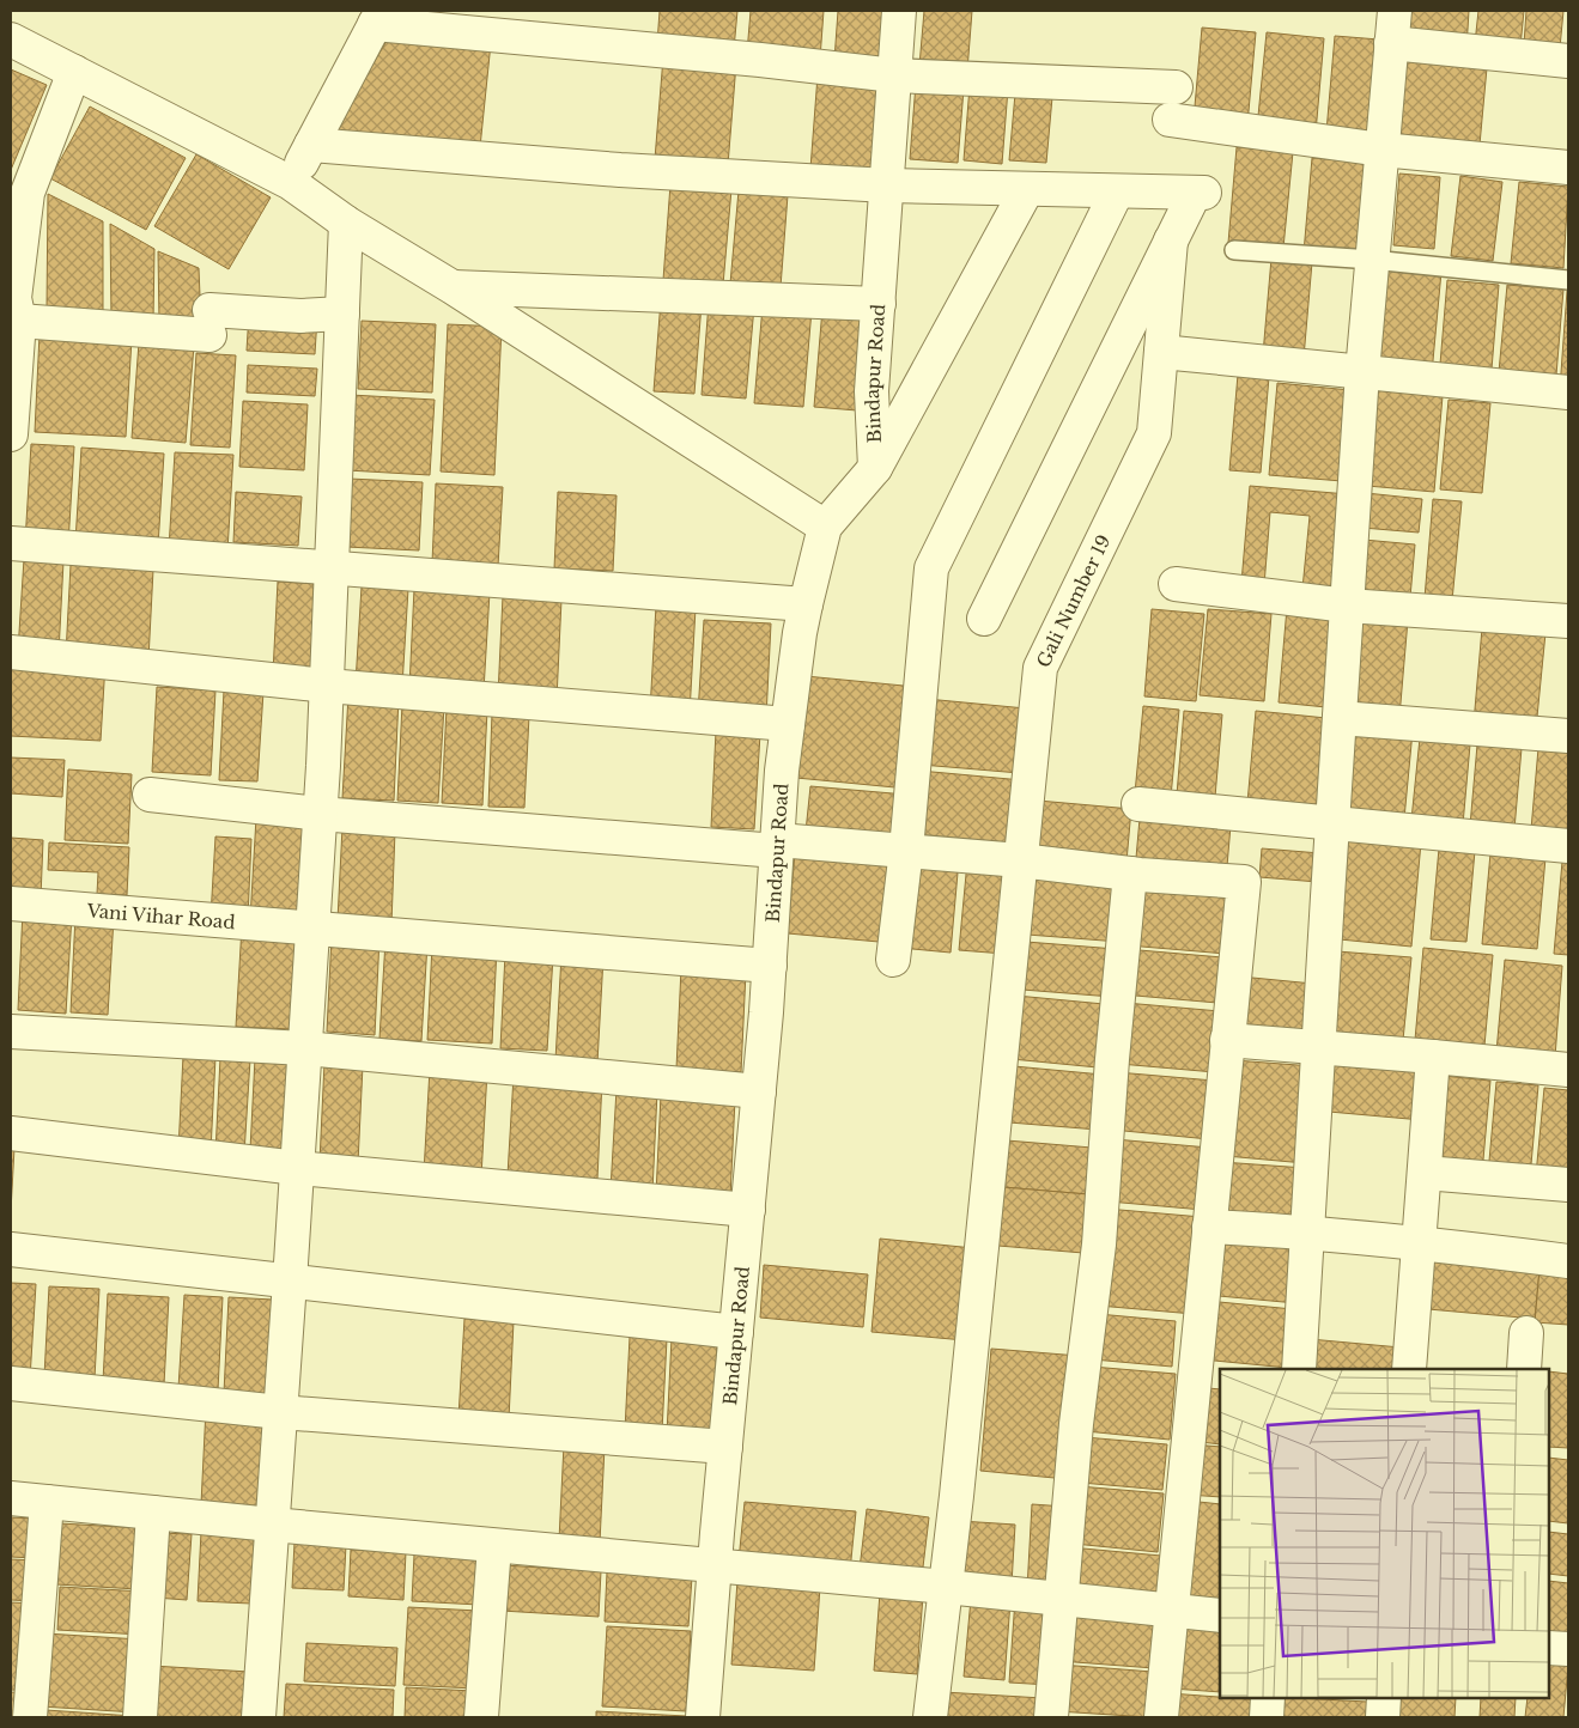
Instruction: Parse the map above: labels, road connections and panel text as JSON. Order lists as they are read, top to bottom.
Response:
{
  "streets": {
    "street": ["Bindapur Road", "Gali Number 19", "Vani Vihar Road"]
  },
  "crossings": [
    ["Bindapur Road", "Vani Vihar Road"]
  ]
}
